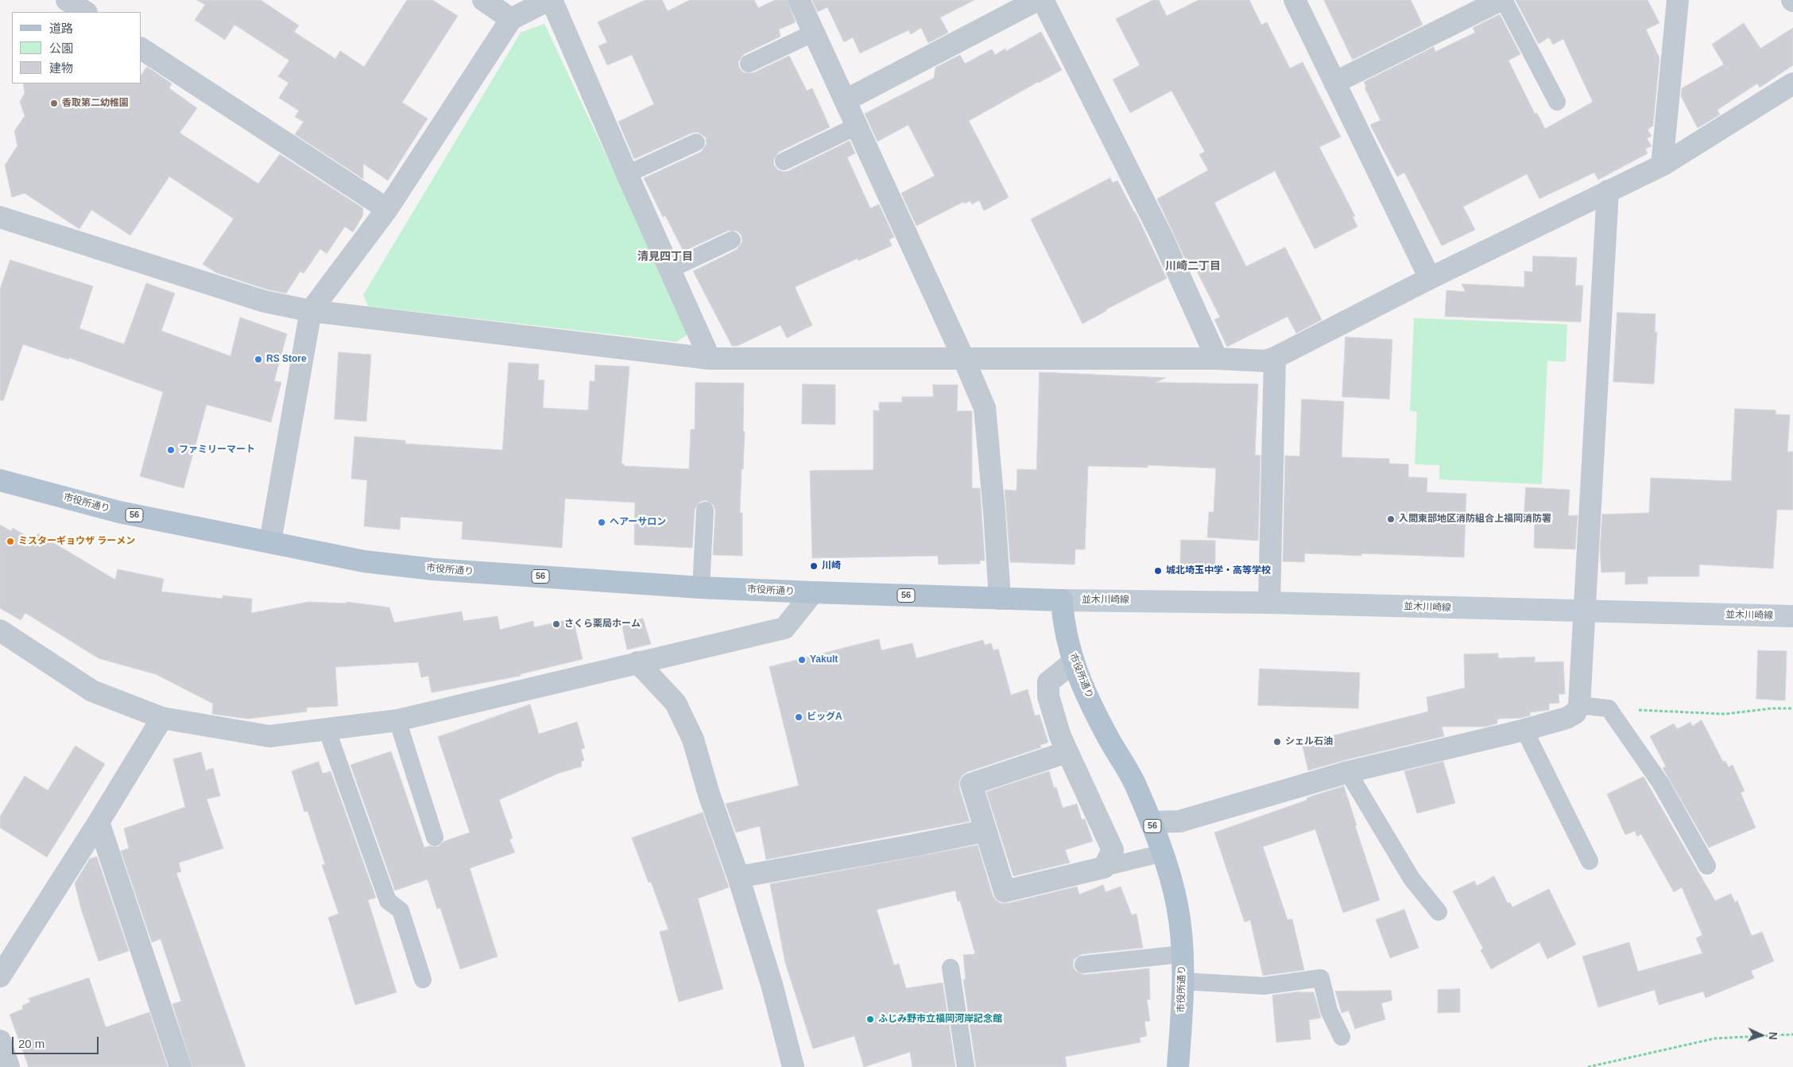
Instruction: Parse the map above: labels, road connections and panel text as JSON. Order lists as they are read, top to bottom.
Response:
{
  "streets": {
    "main road": ["市役所通り", "56", "並木川崎線"]
  },
  "crossings": [
    ["市役所通り", "並木川崎線"]
  ],
  "districts": ["清見四丁目", "川崎二丁目"],
  "places": [
    "香取第二幼稚園",
    "RS Store",
    "ファミリーマート",
    "入間東部地区消防組合上福岡消防署",
    "ヘアーサロン",
    "ミスターギョウザ ラーメン",
    "川崎",
    "城北埼玉中学・高等学校",
    "さくら薬局ホーム",
    "Yakult",
    "ビッグA",
    "シェル石油",
    "ふじみ野市立福岡河岸記念館"
  ],
  "legend": ["道路", "公園", "建物"],
  "scale_bar": "20 m",
  "north": "right"
}
